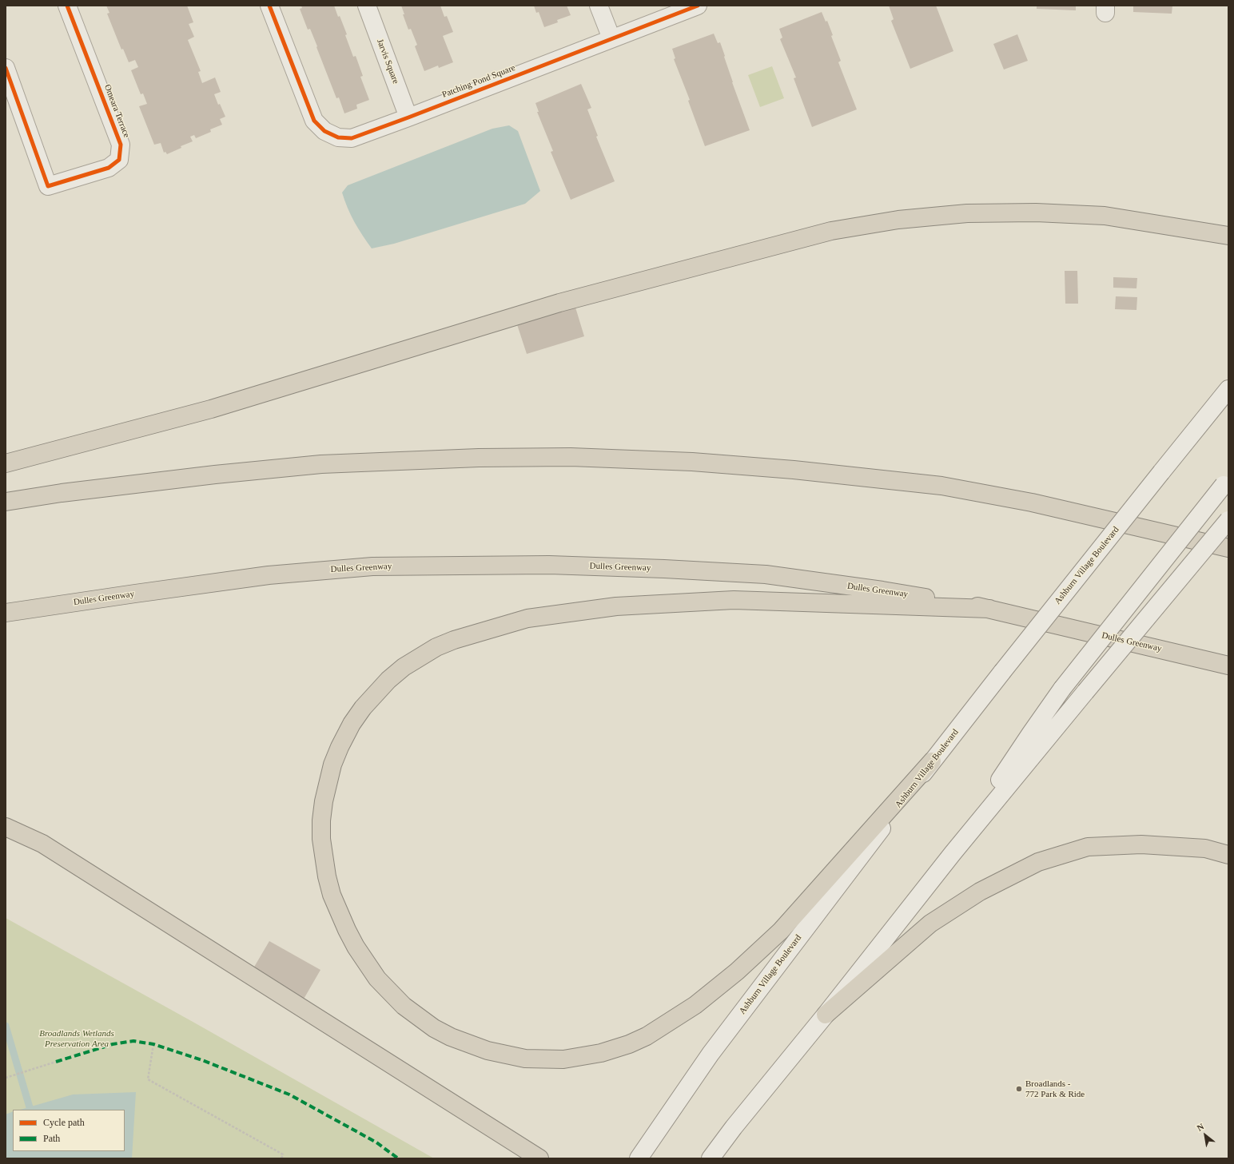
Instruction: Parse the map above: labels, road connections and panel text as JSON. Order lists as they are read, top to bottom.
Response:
{
  "streets": {
    "highway": ["Dulles Greenway"],
    "main road": [
      "Jarvis Square",
      "Patching Pond Square",
      "Omeara Terrace",
      "Ashburn Village Boulevard"
    ]
  },
  "crossings": [
    ["Jarvis Square", "Patching Pond Square"]
  ],
  "parks": ["Broadlands Wetlands Preservation Area"],
  "places": ["Broadlands - 772 Park & Ride"],
  "legend": ["Cycle path", "Path"],
  "north": "top left"
}
